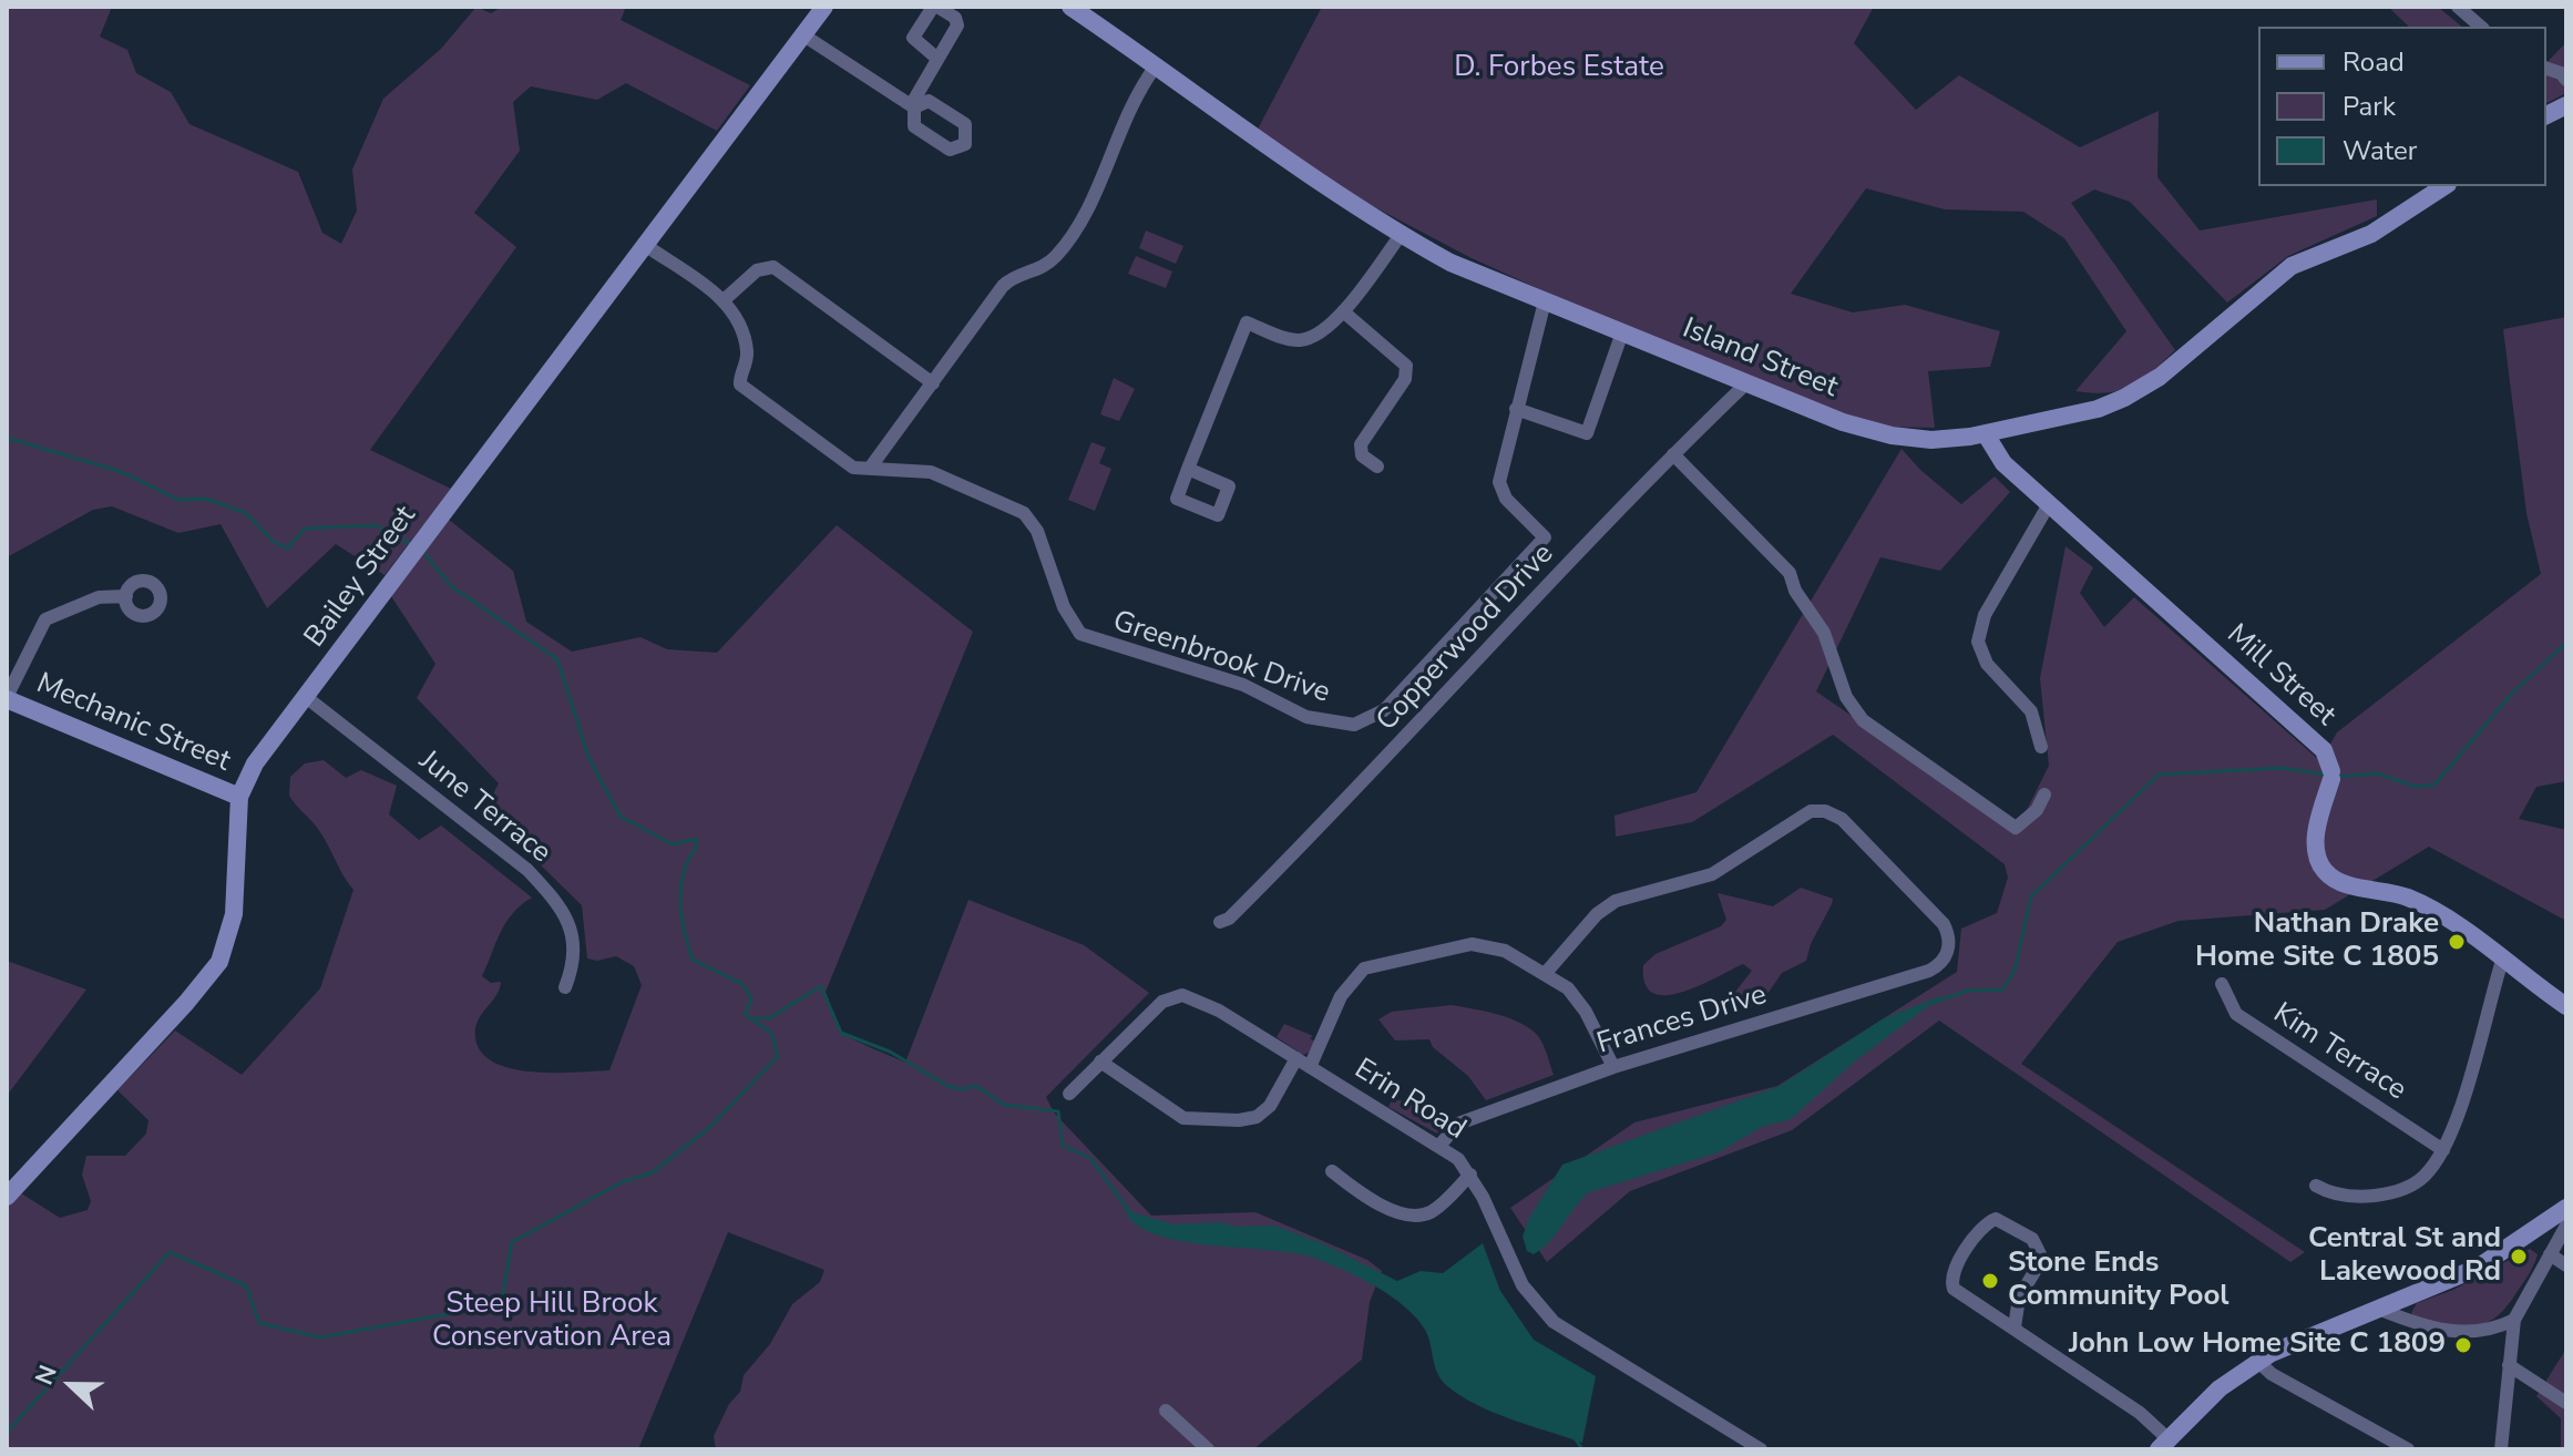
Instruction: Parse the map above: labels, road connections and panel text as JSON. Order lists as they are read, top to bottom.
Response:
{
  "streets": {
    "street": [
      "Island Street",
      "Bailey Street",
      "Copperwood Drive",
      "Greenbrook Drive",
      "Mill Street",
      "Mechanic Street",
      "June Terrace",
      "Frances Drive",
      "Kim Terrace",
      "Erin Road"
    ]
  },
  "crossings": [
    ["Island Street", "Copperwood Drive"],
    ["Island Street", "Greenbrook Drive"],
    ["Island Street", "Mill Street"],
    ["Bailey Street", "Greenbrook Drive"],
    ["Bailey Street", "Mechanic Street"],
    ["Bailey Street", "June Terrace"],
    ["Frances Drive", "Erin Road"]
  ],
  "parks": ["D. Forbes Estate", "Steep Hill Brook Conservation Area"],
  "places": [
    "Nathan Drake Home Site C 1805",
    "Central St and Lakewood Rd",
    "Stone Ends Community Pool",
    "John Low Home Site C 1809"
  ],
  "legend": ["Road", "Park", "Water"],
  "north": "left"
}
